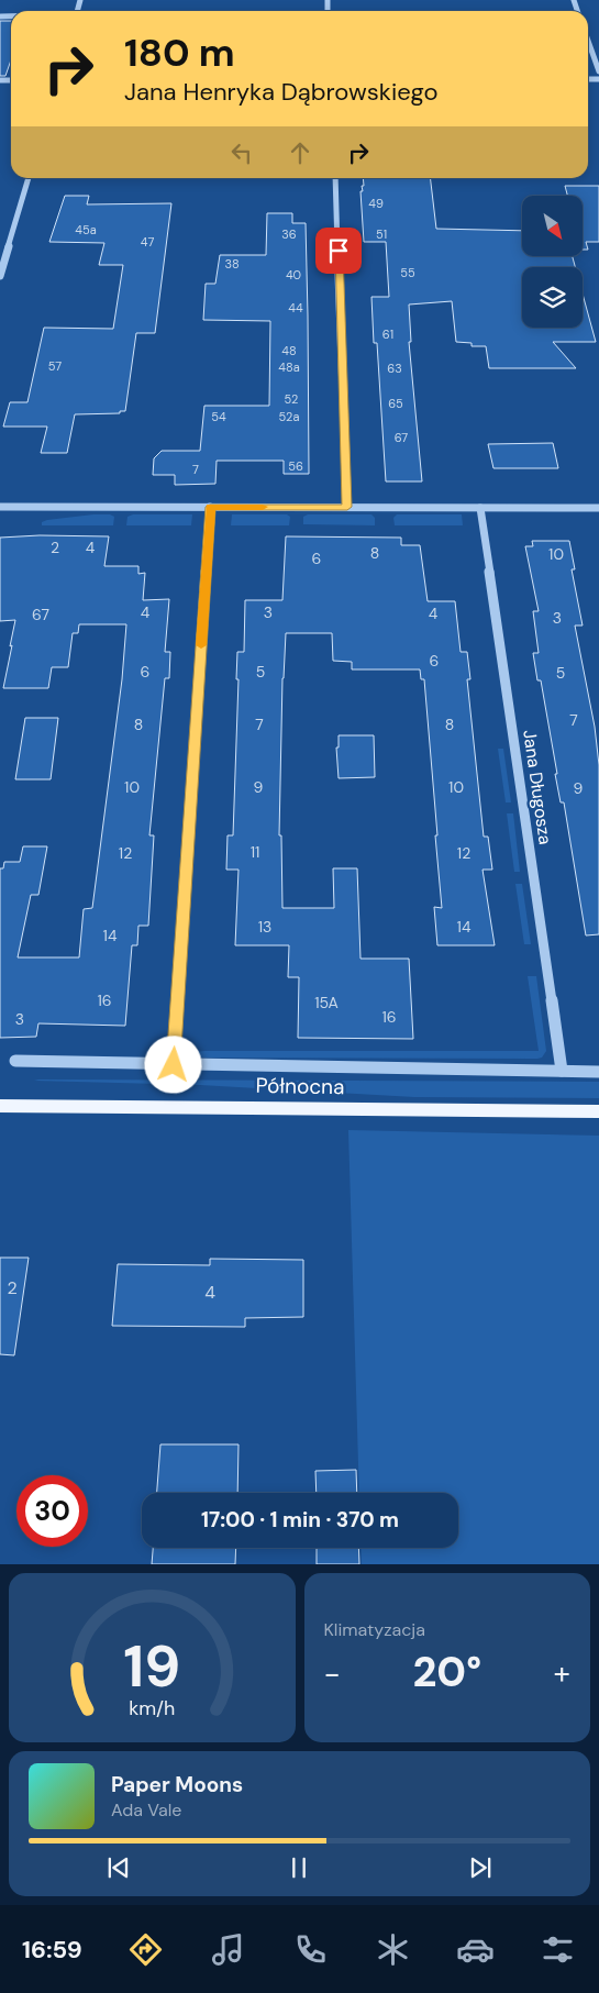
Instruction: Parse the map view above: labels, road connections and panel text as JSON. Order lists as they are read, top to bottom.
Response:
{
  "streets": {
    "main road": ["Północna"],
    "street": ["Jana Długosza"]
  },
  "crossings": [
    ["Jana Długosza", "Północna"]
  ],
  "house_numbers": [
    "49",
    "45a",
    "36",
    "51",
    "47",
    "38",
    "55",
    "40",
    "44",
    "61",
    "48",
    "57",
    "48a",
    "63",
    "52",
    "65",
    "54",
    "52a",
    "67",
    "56",
    "7",
    "2",
    "4",
    "8",
    "10",
    "6",
    "4",
    "3",
    "4",
    "67",
    "3",
    "6",
    "6",
    "5",
    "5",
    "7",
    "8",
    "7",
    "8",
    "10",
    "9",
    "10",
    "9",
    "11",
    "12",
    "12",
    "13",
    "14",
    "14",
    "16",
    "15A",
    "16",
    "3",
    "2",
    "4"
  ],
  "north": "bottom right",
  "page": {
    "turn": ["180 m", "Jana Henryka Dąbrowskiego"],
    "limit": "30",
    "trip": "17:00 · 1 min · 370 m",
    "tile": "Klimatyzacja",
    "heat": ["−", "20°", "+"],
    "song": ["Paper Moons", "Ada Vale"],
    "tabs": "16:59",
    "gauge": ["19", "km/h"]
  }
}
